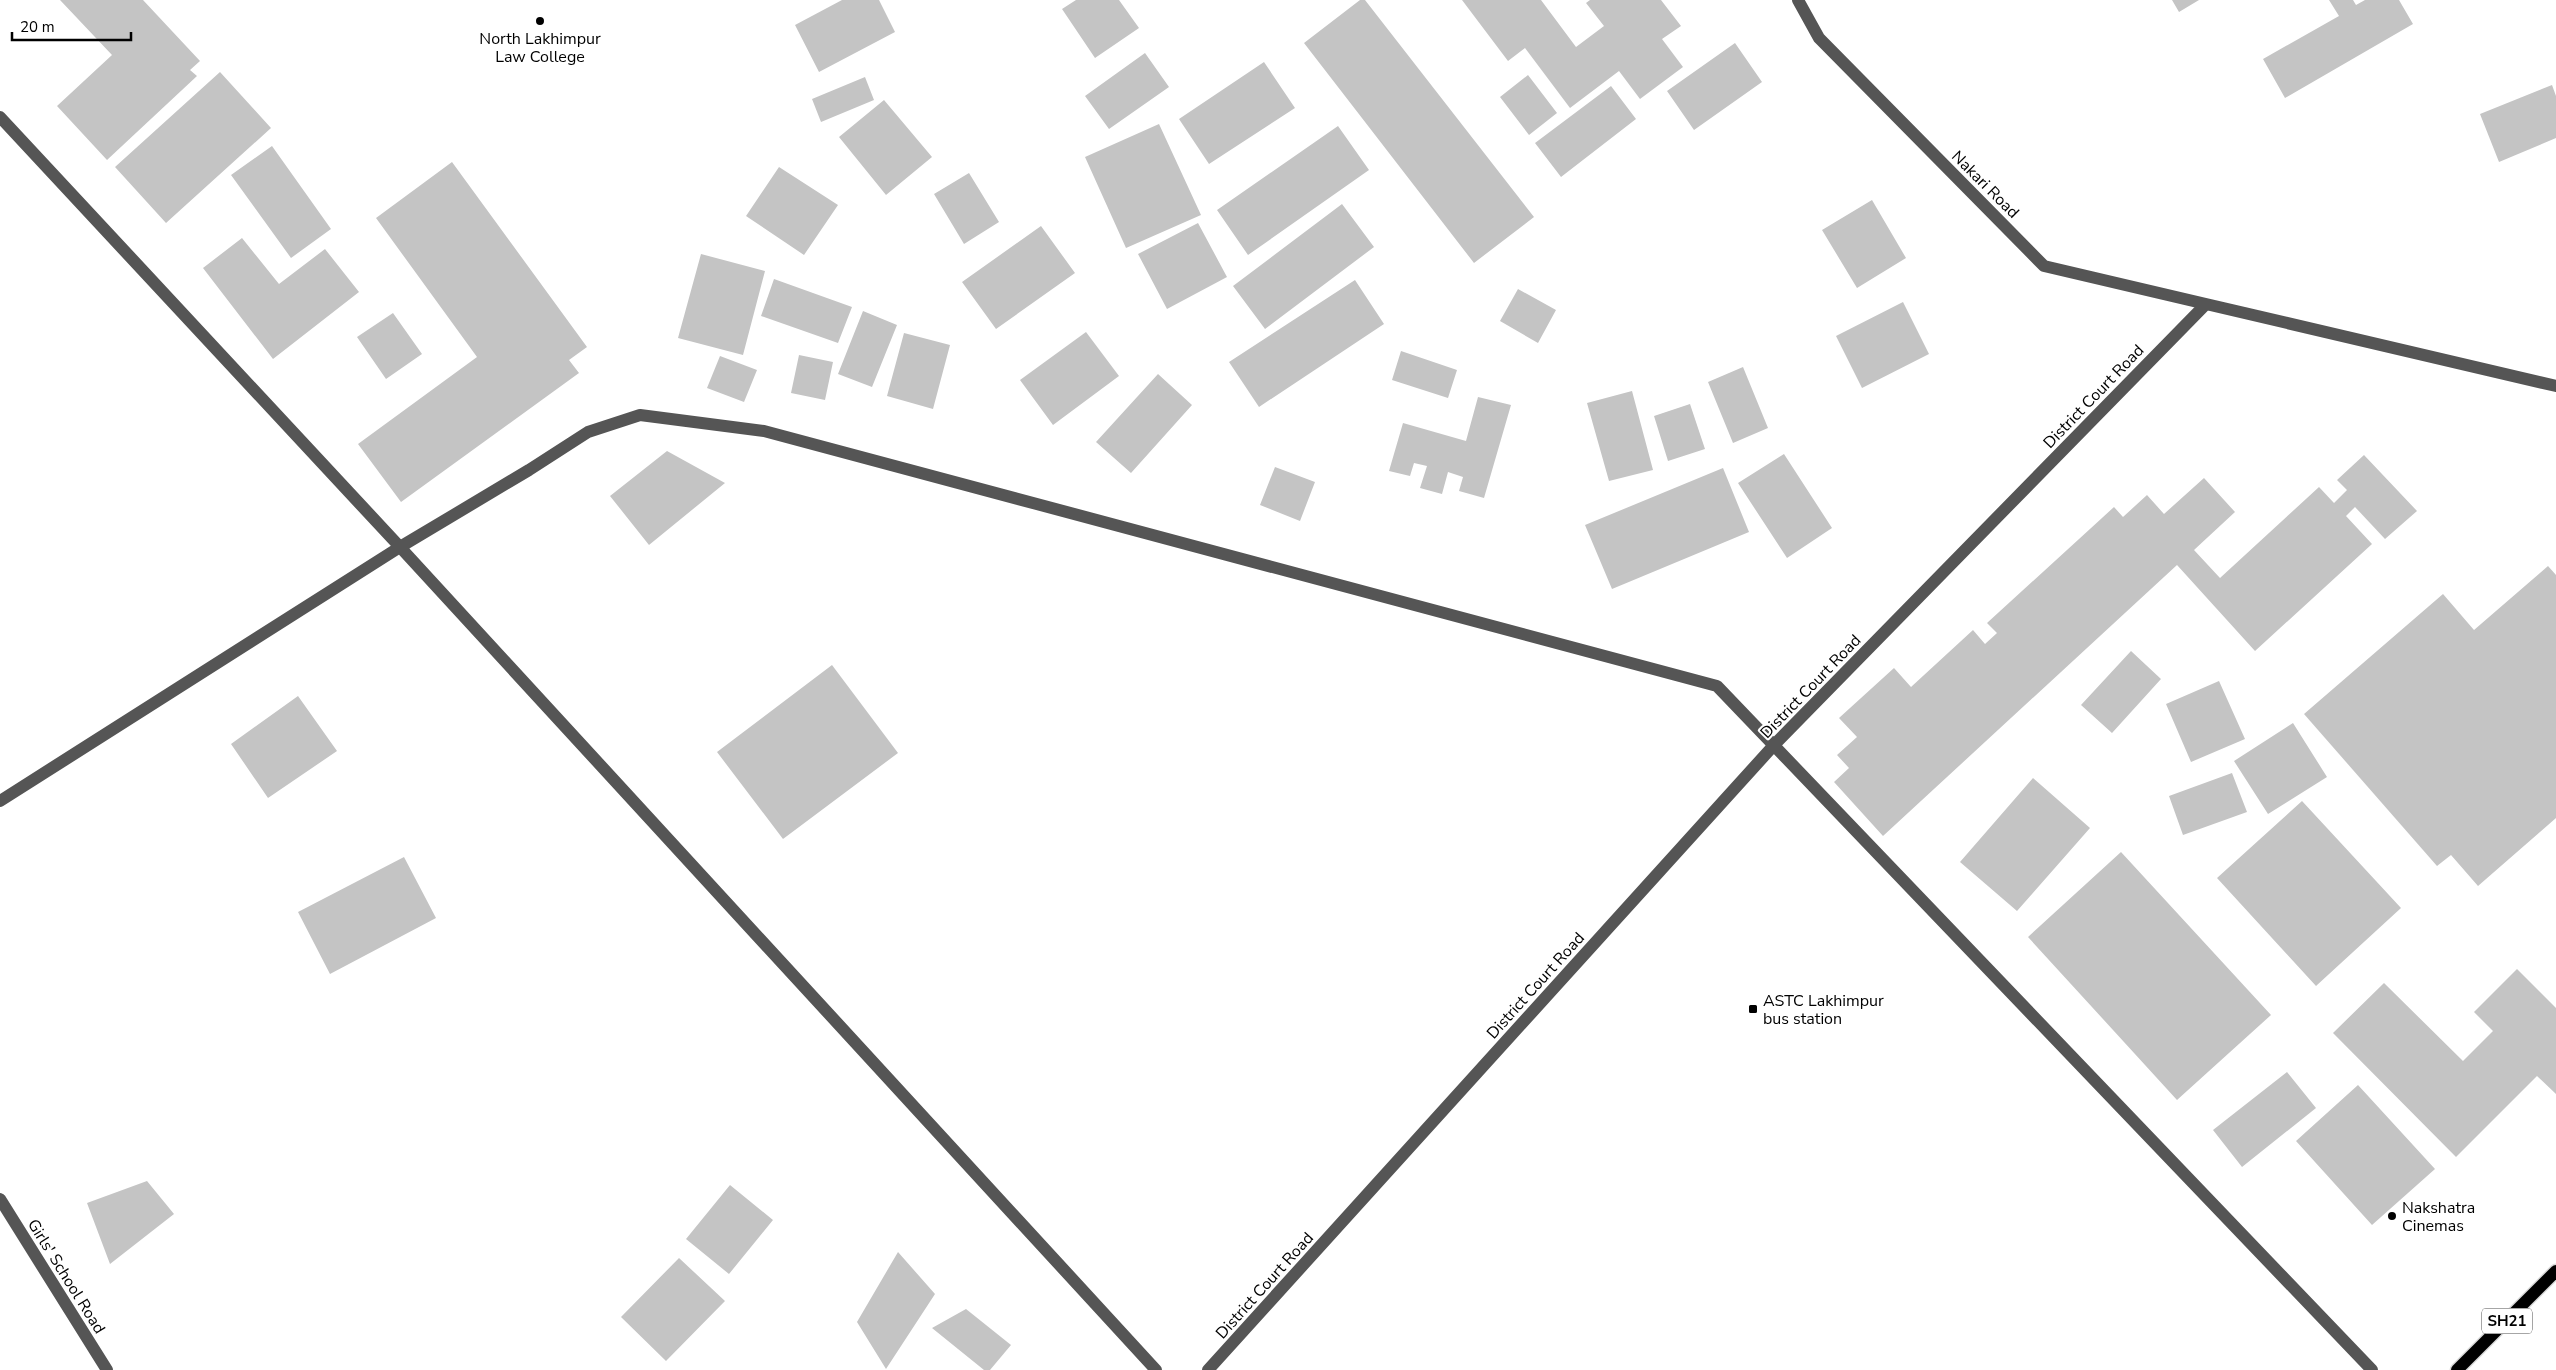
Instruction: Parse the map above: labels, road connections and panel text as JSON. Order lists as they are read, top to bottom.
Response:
{
  "streets": {
    "main road": ["SH21"],
    "street": ["Nakari Road", "District Court Road", "Girls' School Road"]
  },
  "crossings": [
    ["Nakari Road", "District Court Road"]
  ],
  "places": {
    "other": ["North Lakhimpur Law College", "Nakshatra Cinemas"],
    "transit": ["ASTC Lakhimpur bus station"]
  },
  "scale_bar": "20 m"
}
